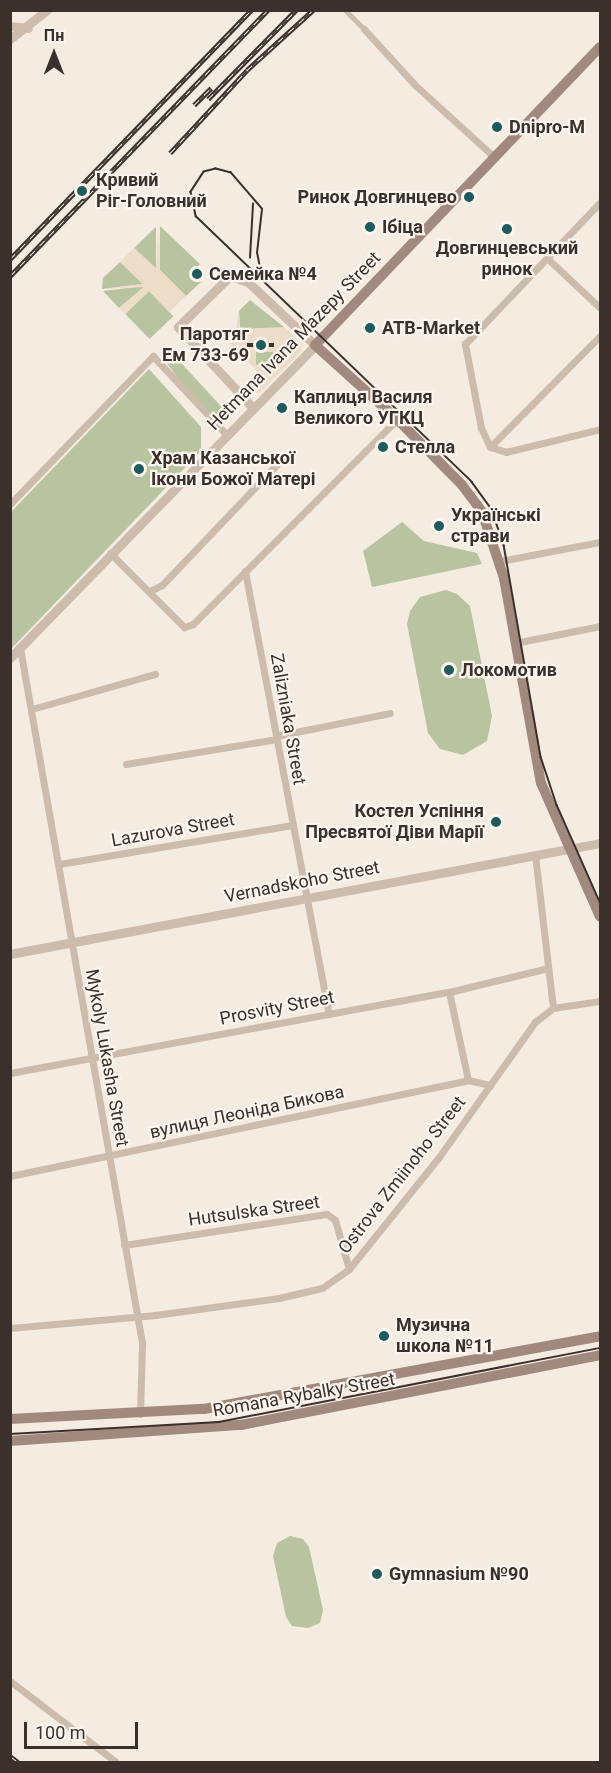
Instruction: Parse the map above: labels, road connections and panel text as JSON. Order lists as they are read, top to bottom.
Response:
{
  "streets": {
    "main road": ["Hetmana Ivana Mazepy Street", "Romana Rybalky Street"],
    "street": [
      "Zalizniaka Street",
      "Lazurova Street",
      "Vernadskoho Street",
      "Prosvity Street",
      "Mykoly Lukasha Street",
      "вулиця Леоніда Бикова",
      "Ostrova Zmiinoho Street",
      "Hutsulska Street"
    ]
  },
  "crossings": [
    ["Hetmana Ivana Mazepy Street", "Mykoly Lukasha Street"],
    ["Zalizniaka Street", "Lazurova Street"],
    ["Zalizniaka Street", "Vernadskoho Street"],
    ["Zalizniaka Street", "Prosvity Street"],
    ["Lazurova Street", "Mykoly Lukasha Street"],
    ["Vernadskoho Street", "Mykoly Lukasha Street"],
    ["Prosvity Street", "Mykoly Lukasha Street"],
    ["Mykoly Lukasha Street", "вулиця Леоніда Бикова"],
    ["Mykoly Lukasha Street", "Ostrova Zmiinoho Street"],
    ["Mykoly Lukasha Street", "Hutsulska Street"],
    ["Mykoly Lukasha Street", "Romana Rybalky Street"],
    ["вулиця Леоніда Бикова", "Ostrova Zmiinoho Street"],
    ["Ostrova Zmiinoho Street", "Hutsulska Street"]
  ],
  "places": [
    "Dnipro-M",
    "Кривий Ріг-Головний",
    "Ринок Довгинцево",
    "Ібіца",
    "Довгинцевський ринок",
    "Семейка №4",
    "ATB-Market",
    "Паротяг Ем 733-69",
    "Каплиця Василя Великого УГКЦ",
    "Стелла",
    "Храм Казанської Ікони Божої Матері",
    "Українські страви",
    "Локомотив",
    "Костел Успіння Пресвятої Діви Марії",
    "Музична школа №11",
    "Gymnasium №90"
  ],
  "scale_bar": "100 m",
  "north": "top"
}
